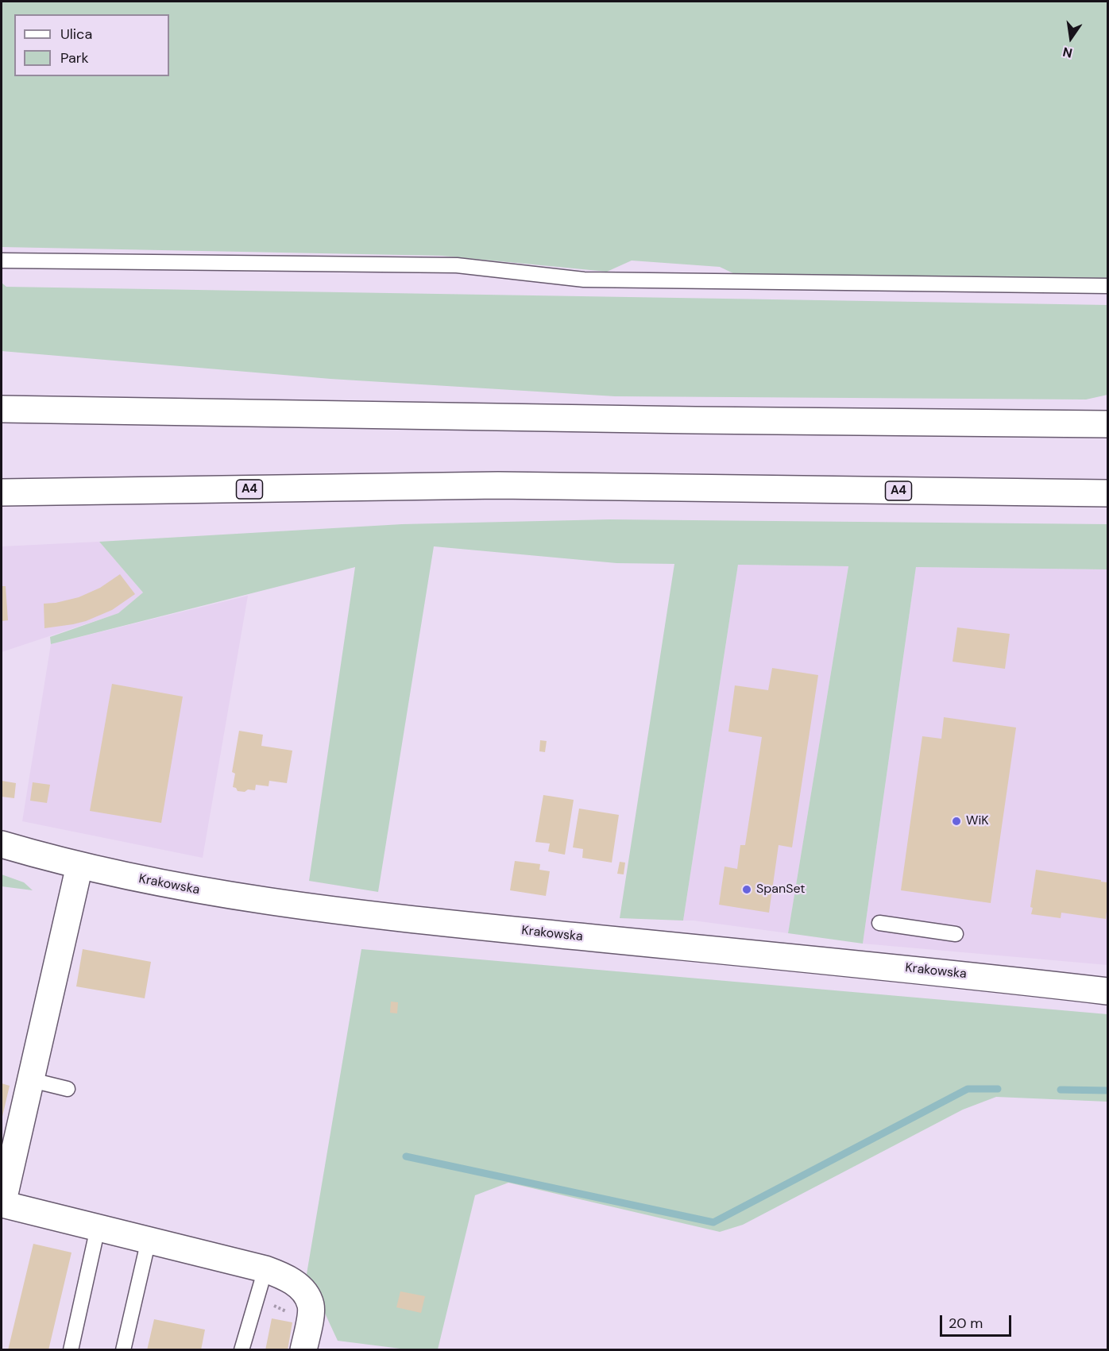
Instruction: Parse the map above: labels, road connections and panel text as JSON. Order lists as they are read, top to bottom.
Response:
{
  "streets": {
    "main road": ["A4", "Krakowska"]
  },
  "places": ["WiK", "SpanSet"],
  "legend": ["Ulica", "Park"],
  "scale_bar": "20 m",
  "north": "bottom"
}
